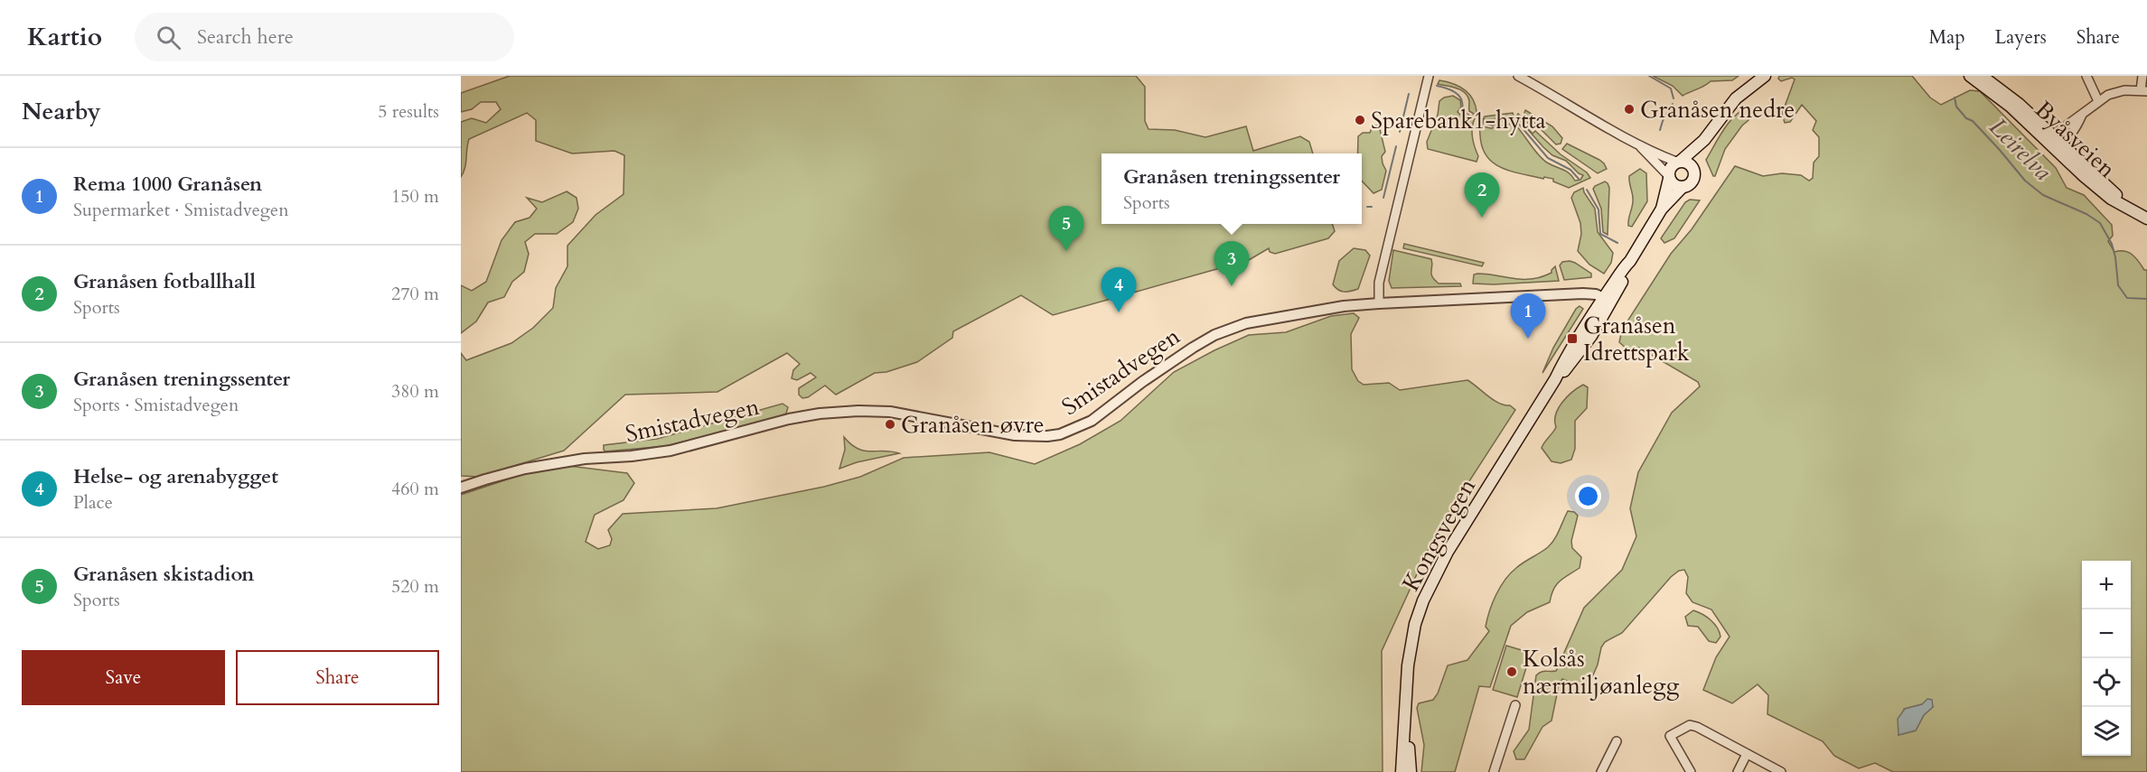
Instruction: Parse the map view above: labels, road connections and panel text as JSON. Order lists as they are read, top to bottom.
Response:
{
  "streets": {
    "main road": ["Byåsveien", "Kongsvegen"],
    "street": ["Smistadvegen"]
  },
  "crossings": [
    ["Smistadvegen", "Kongsvegen"]
  ],
  "water": ["Leirelva"],
  "places": {
    "other": [
      "Granåsen nedre",
      "Sparebank1-hytta",
      "Granåsen øvre",
      "Kolsås nærmiljøanlegg"
    ],
    "transit": ["Granåsen Idrettspark"]
  },
  "page": {
    "header": "Kartio",
    "search": "Search here",
    "nav": ["Map", "Layers", "Share"],
    "heading": ["Nearby", "5 results"],
    "list": [
      {
        "mark": "1",
        "name": "Rema 1000 Granåsen",
        "note": "Supermarket · Smistadvegen",
        "value": "150 m"
      },
      {
        "mark": "2",
        "name": "Granåsen fotballhall",
        "note": "Sports",
        "value": "270 m"
      },
      {
        "mark": "3",
        "name": "Granåsen treningssenter",
        "note": "Sports · Smistadvegen",
        "value": "380 m"
      },
      {
        "mark": "4",
        "name": "Helse- og arenabygget",
        "note": "Place",
        "value": "460 m"
      },
      {
        "mark": "5",
        "name": "Granåsen skistadion",
        "note": "Sports",
        "value": "520 m"
      }
    ],
    "popup": ["Granåsen treningssenter", "Sports"],
    "pins": [
      "2",
      "5",
      "3",
      "4",
      "1"
    ],
    "map_buttons": ["+", "−"],
    "buttons": ["Save", "Share"]
  }
}
